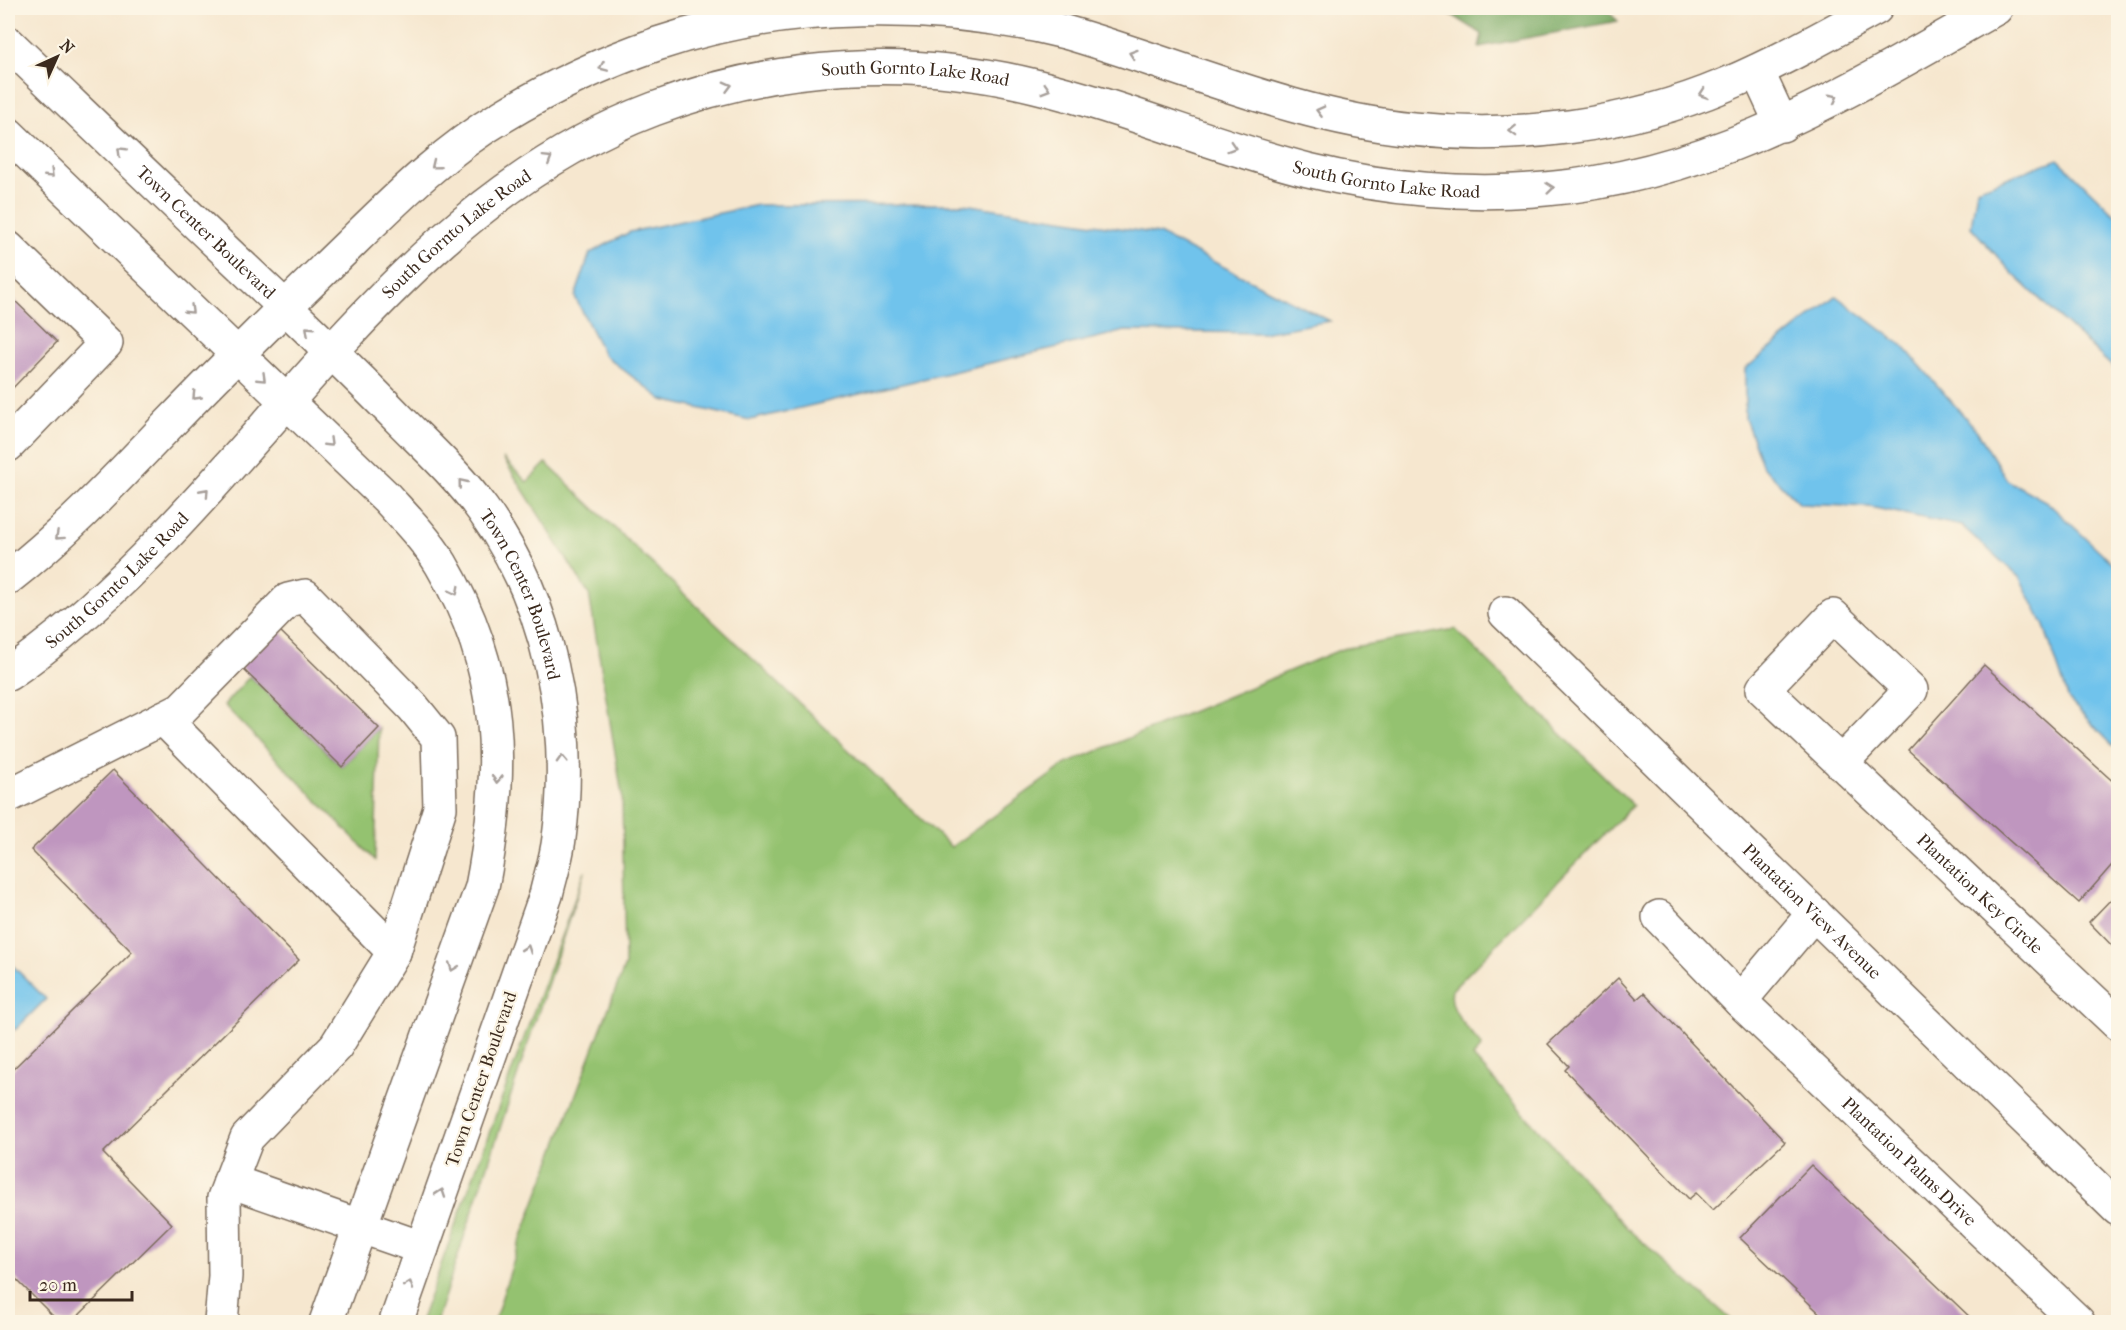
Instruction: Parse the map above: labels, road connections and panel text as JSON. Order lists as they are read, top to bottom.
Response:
{
  "streets": {
    "street": [
      "South Gornto Lake Road",
      "Town Center Boulevard",
      "Plantation Key Circle",
      "Plantation View Avenue",
      "Plantation Palms Drive"
    ]
  },
  "crossings": [
    ["South Gornto Lake Road", "Town Center Boulevard"]
  ],
  "one_way": ["Town Center Boulevard"],
  "scale_bar": "20 m",
  "north": "top right"
}
